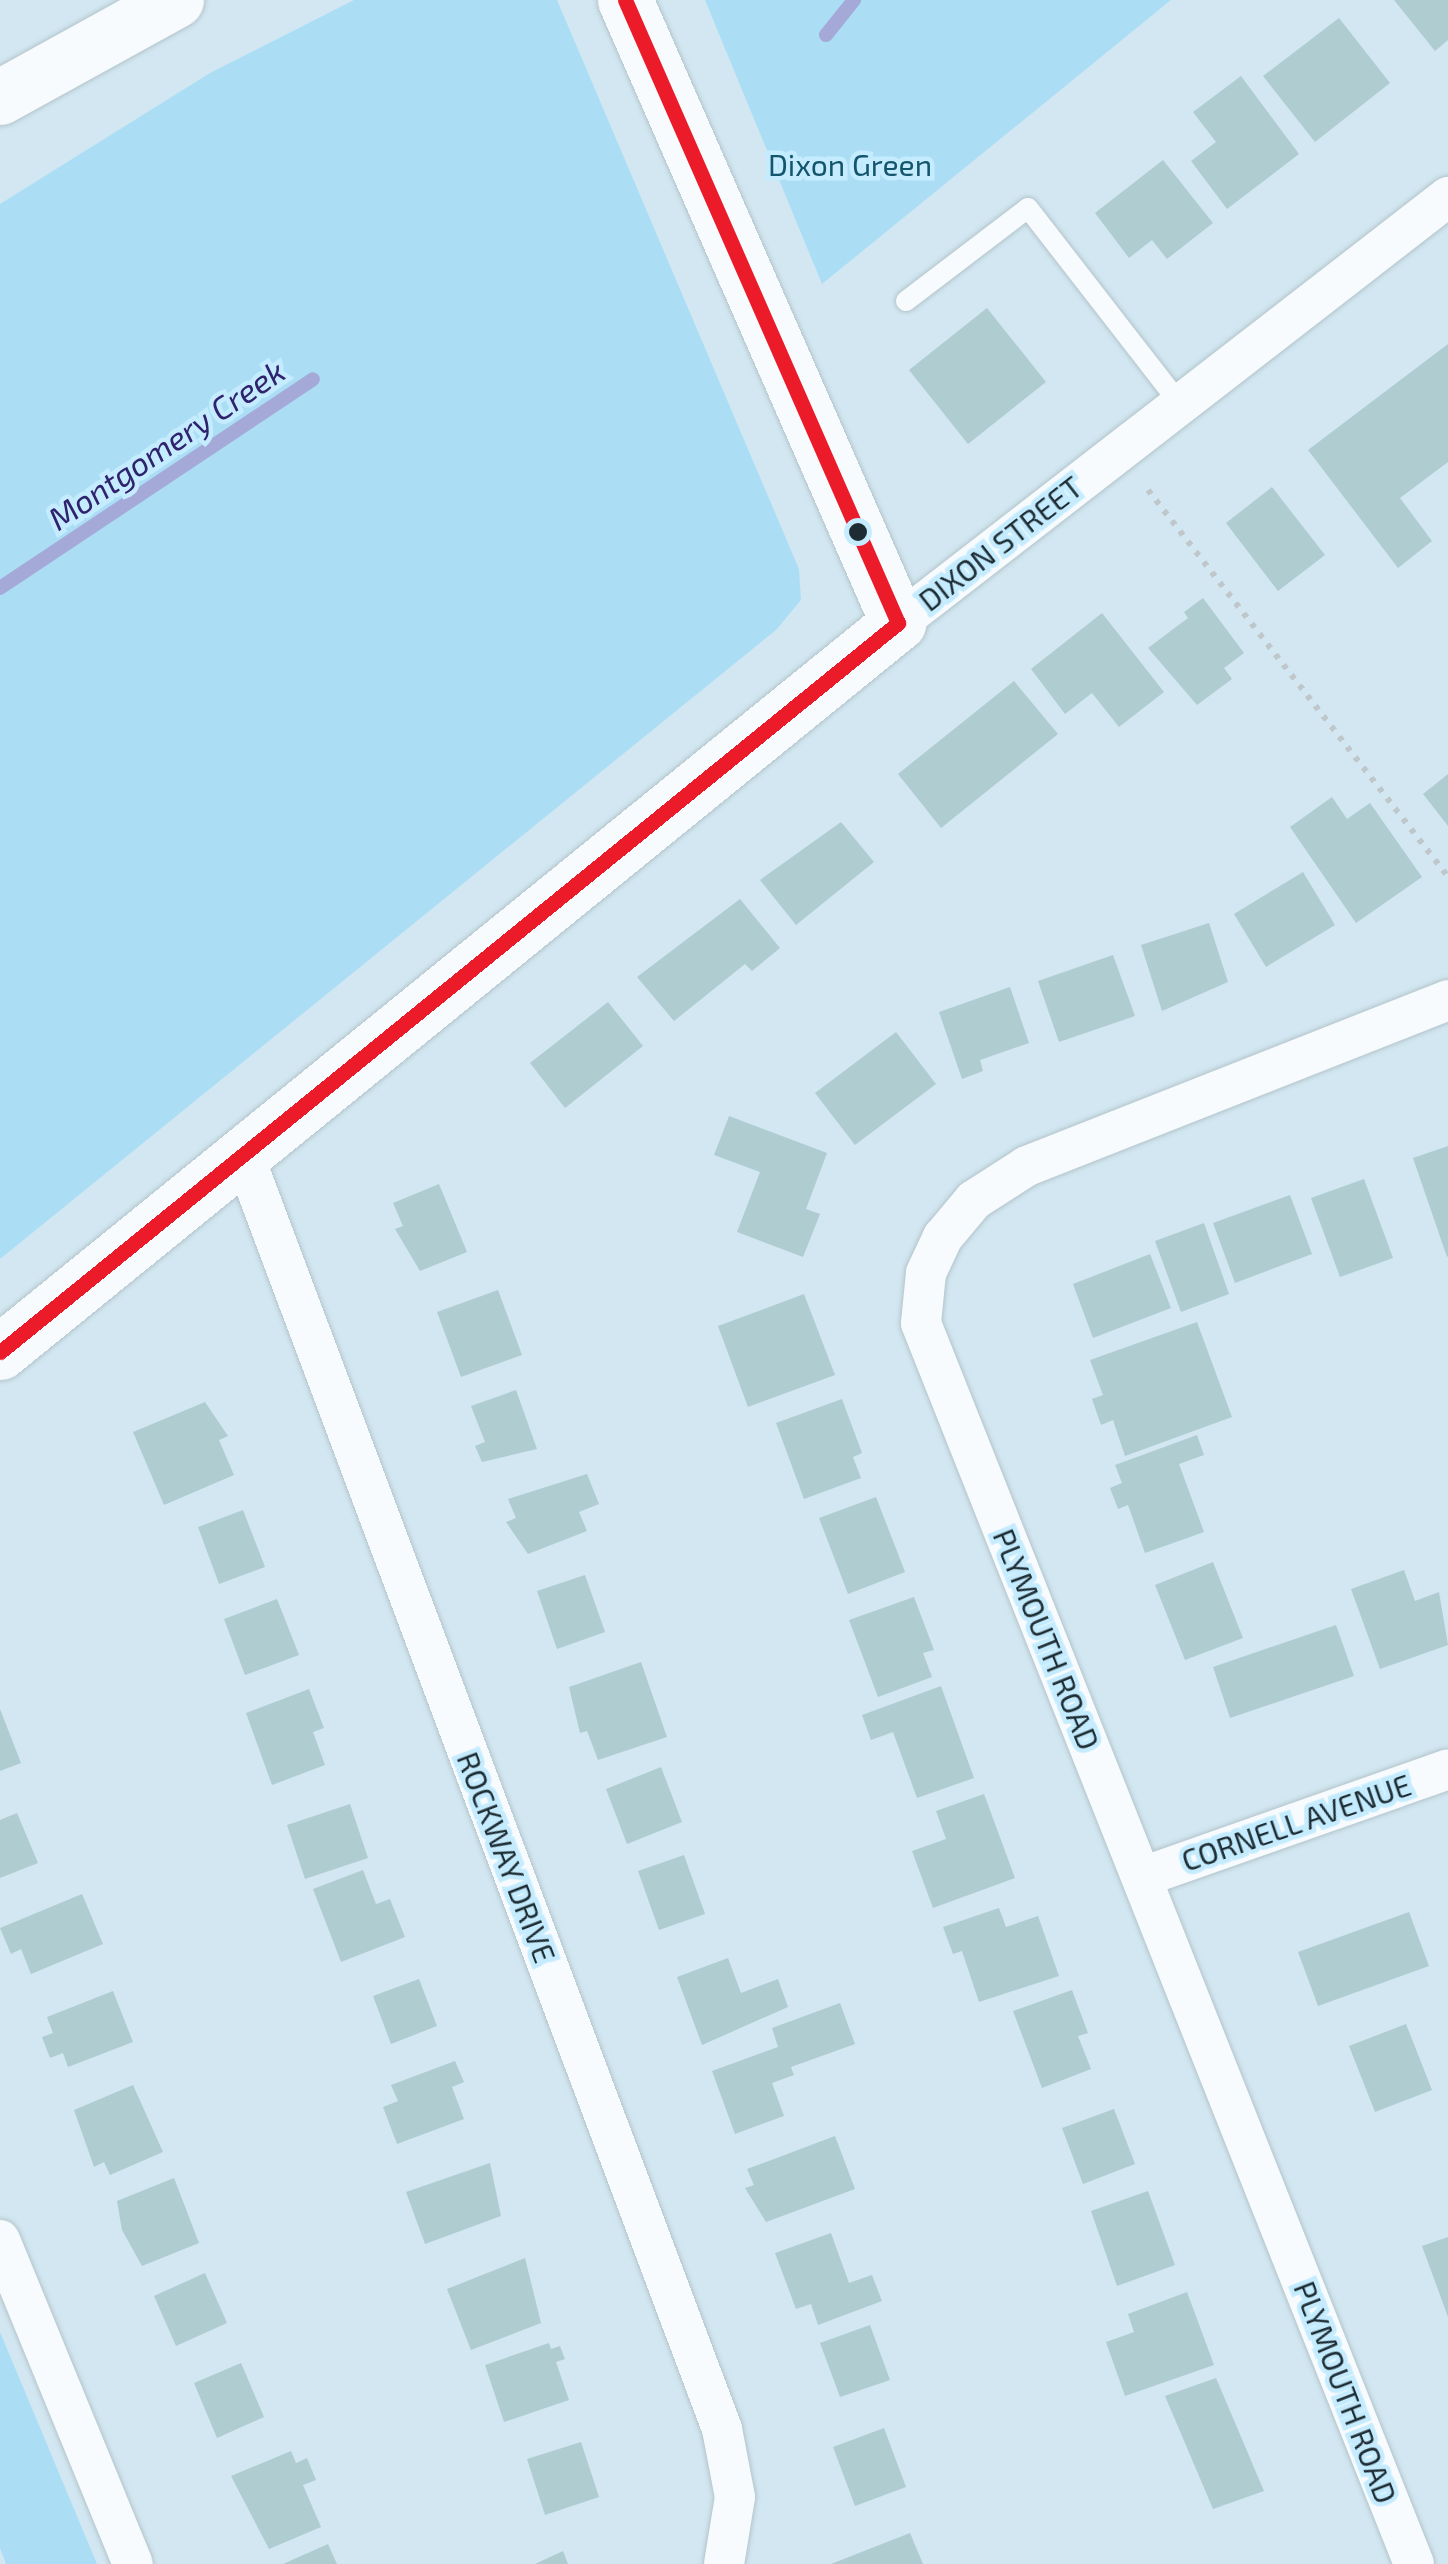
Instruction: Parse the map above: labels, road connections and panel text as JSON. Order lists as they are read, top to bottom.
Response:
{
  "streets": {
    "main road": ["DIXON STREET"],
    "street": ["PLYMOUTH ROAD", "CORNELL AVENUE", "ROCKWAY DRIVE"]
  },
  "crossings": [
    ["DIXON STREET", "ROCKWAY DRIVE"],
    ["PLYMOUTH ROAD", "CORNELL AVENUE"]
  ],
  "water": ["Montgomery Creek"],
  "parks": ["Dixon Green"]
}
